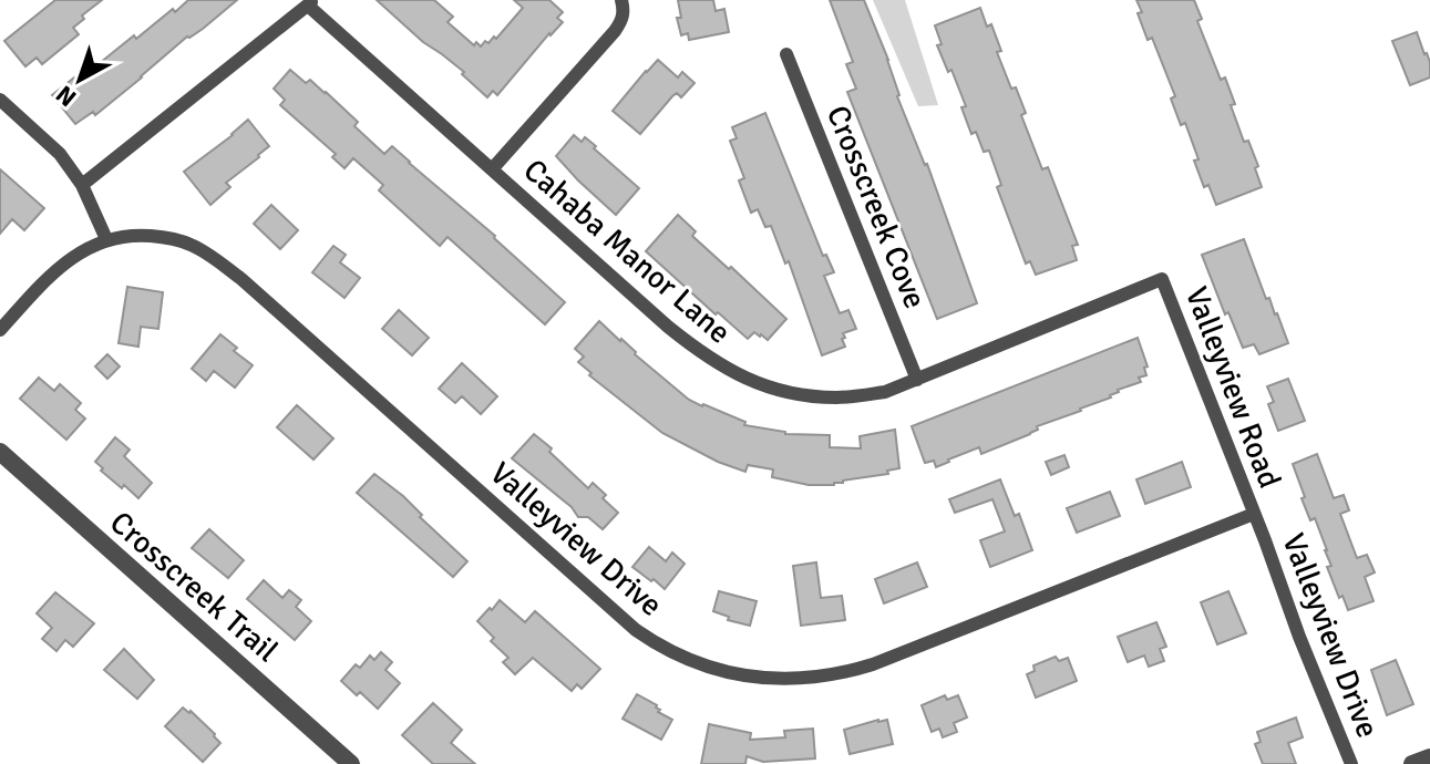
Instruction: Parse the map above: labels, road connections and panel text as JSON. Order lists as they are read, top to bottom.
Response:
{
  "streets": {
    "street": [
      "Crosscreek Cove",
      "Cahaba Manor Lane",
      "Valleyview Road",
      "Valleyview Drive",
      "Crosscreek Trail"
    ]
  },
  "crossings": [
    ["Crosscreek Cove", "Cahaba Manor Lane"],
    ["Cahaba Manor Lane", "Valleyview Road"],
    ["Valleyview Road", "Valleyview Drive"]
  ],
  "north": "bottom left"
}
